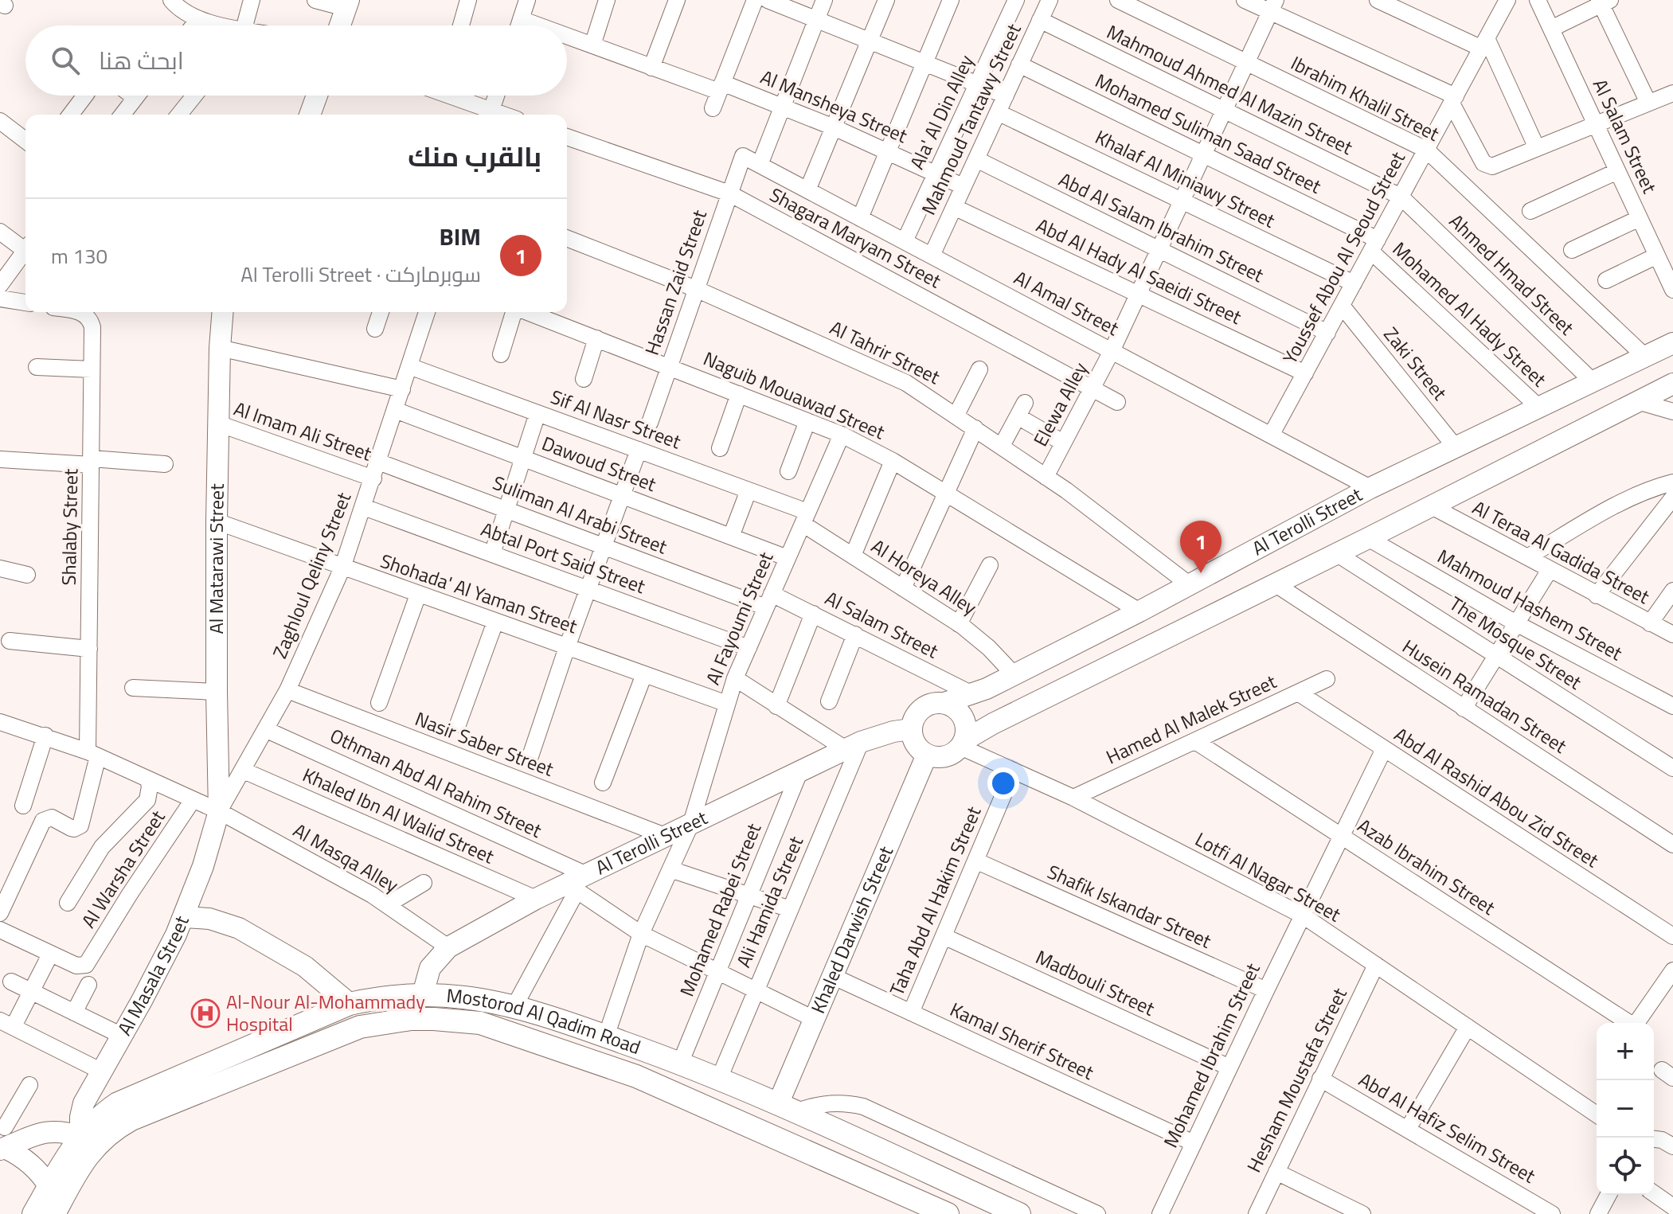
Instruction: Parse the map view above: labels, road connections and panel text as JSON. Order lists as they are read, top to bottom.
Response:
{
  "streets": {
    "main road": ["Mostorod Al Qadim Road"],
    "street": [
      "Mahmoud Ahmed Al Mazin Street",
      "Ibrahim Khalil Street",
      "Al Mansheya Street",
      "Ala' Al Din Alley",
      "Mahmoud Tantawy Street",
      "Mohamed Suliman Saad Street",
      "Al Salam Street",
      "Khalaf Al Miniawy Street",
      "Abd Al Salam Ibrahim Street",
      "Shagara Maryam Street",
      "Youssef Abou Al Seoud Street",
      "Abd Al Hady Al Saeidi Street",
      "Ahmed Hmad Street",
      "Hassan Zaid Street",
      "Al Amal Street",
      "Mohamed Al Hady Street",
      "Al Tahrir Street",
      "Zaki Street",
      "Naguib Mouawad Street",
      "Elewa Alley",
      "Sif Al Nasr Street",
      "Al Imam Ali Street",
      "Dawoud Street",
      "Suliman Al Arabi Street",
      "Al Terolli Street",
      "Shalaby Street",
      "Al Teraa Al Gadida Street",
      "Abtal Port Said Street",
      "Al Matarawi Street",
      "Zaghloul Qeliny Street",
      "Al Horeya Alley",
      "Shohada' Al Yaman Street",
      "Mahmoud Hashem Street",
      "Al Fayoumi Street",
      "The Mosque Street",
      "Husein Ramadan Street",
      "Hamed Al Malek Street",
      "Nasir Saber Street",
      "Othman Abd Al Rahim Street",
      "Abd Al Rashid Abou Zid Street",
      "Khaled Ibn Al Walid Street",
      "Al Masqa Alley",
      "Azab Ibrahim Street",
      "Al Warsha Street",
      "Lotfi Al Nagar Street",
      "Taha Abd Al Hakim Street",
      "Ali Hamida Street",
      "Shafik Iskandar Street",
      "Mohamed Rabei Street",
      "Khaled Darwish Street",
      "Al Masala Street",
      "Madbouli Street",
      "Kamal Sherif Street",
      "Mohamed Ibrahim Street",
      "Hesham Moustafa Street",
      "Abd Al Hafiz Selim Street"
    ]
  },
  "crossings": [
    ["Mahmoud Ahmed Al Mazin Street", "Mahmoud Tantawy Street"],
    ["Mahmoud Ahmed Al Mazin Street", "Youssef Abou Al Seoud Street"],
    ["Mahmoud Ahmed Al Mazin Street", "Ahmed Hmad Street"],
    ["Mahmoud Ahmed Al Mazin Street", "Elewa Alley"],
    ["Ibrahim Khalil Street", "Youssef Abou Al Seoud Street"],
    ["Ibrahim Khalil Street", "Elewa Alley"],
    ["Ibrahim Khalil Street", "Al Terolli Street"],
    ["Al Mansheya Street", "Ala' Al Din Alley"],
    ["Al Mansheya Street", "Mahmoud Tantawy Street"],
    ["Ala' Al Din Alley", "Al Amal Street"],
    ["Mahmoud Tantawy Street", "Mohamed Suliman Saad Street"],
    ["Mahmoud Tantawy Street", "Khalaf Al Miniawy Street"],
    ["Mahmoud Tantawy Street", "Abd Al Salam Ibrahim Street"],
    ["Mahmoud Tantawy Street", "Abd Al Hady Al Saeidi Street"],
    ["Mahmoud Tantawy Street", "Al Amal Street"],
    ["Mohamed Suliman Saad Street", "Youssef Abou Al Seoud Street"],
    ["Mohamed Suliman Saad Street", "Mohamed Al Hady Street"],
    ["Mohamed Suliman Saad Street", "Elewa Alley"],
    ["Al Salam Street", "Suliman Al Arabi Street"],
    ["Al Salam Street", "Al Terolli Street"],
    ["Al Salam Street", "Al Fayoumi Street"],
    ["Khalaf Al Miniawy Street", "Youssef Abou Al Seoud Street"],
    ["Khalaf Al Miniawy Street", "Elewa Alley"],
    ["Abd Al Salam Ibrahim Street", "Youssef Abou Al Seoud Street"],
    ["Abd Al Salam Ibrahim Street", "Elewa Alley"],
    ["Shagara Maryam Street", "Hassan Zaid Street"],
    ["Shagara Maryam Street", "Elewa Alley"],
    ["Youssef Abou Al Seoud Street", "Abd Al Hady Al Saeidi Street"],
    ["Youssef Abou Al Seoud Street", "Ahmed Hmad Street"],
    ["Youssef Abou Al Seoud Street", "Al Amal Street"],
    ["Youssef Abou Al Seoud Street", "Mohamed Al Hady Street"],
    ["Youssef Abou Al Seoud Street", "Zaki Street"],
    ["Abd Al Hady Al Saeidi Street", "Elewa Alley"],
    ["Ahmed Hmad Street", "Al Terolli Street"],
    ["Hassan Zaid Street", "Al Amal Street"],
    ["Hassan Zaid Street", "Al Tahrir Street"],
    ["Hassan Zaid Street", "Naguib Mouawad Street"],
    ["Al Amal Street", "Elewa Alley"],
    ["Al Amal Street", "Al Terolli Street"],
    ["Mohamed Al Hady Street", "Al Terolli Street"],
    ["Al Tahrir Street", "Elewa Alley"],
    ["Al Tahrir Street", "Al Terolli Street"],
    ["Zaki Street", "Al Terolli Street"],
    ["Naguib Mouawad Street", "Al Terolli Street"],
    ["Naguib Mouawad Street", "Al Fayoumi Street"],
    ["Sif Al Nasr Street", "Zaghloul Qeliny Street"],
    ["Sif Al Nasr Street", "Al Horeya Alley"],
    ["Sif Al Nasr Street", "Al Fayoumi Street"],
    ["Al Imam Ali Street", "Al Matarawi Street"],
    ["Al Imam Ali Street", "Zaghloul Qeliny Street"],
    ["Dawoud Street", "Zaghloul Qeliny Street"],
    ["Dawoud Street", "Al Fayoumi Street"],
    ["Suliman Al Arabi Street", "Zaghloul Qeliny Street"],
    ["Suliman Al Arabi Street", "Al Fayoumi Street"],
    ["Al Terolli Street", "Al Teraa Al Gadida Street"],
    ["Al Terolli Street", "Al Horeya Alley"],
    ["Al Terolli Street", "Mahmoud Hashem Street"],
    ["Al Terolli Street", "Al Fayoumi Street"],
    ["Al Terolli Street", "The Mosque Street"],
    ["Al Terolli Street", "Husein Ramadan Street"],
    ["Al Terolli Street", "Nasir Saber Street"],
    ["Al Terolli Street", "Othman Abd Al Rahim Street"],
    ["Al Terolli Street", "Khaled Ibn Al Walid Street"],
    ["Al Terolli Street", "Al Masqa Alley"],
    ["Al Terolli Street", "Lotfi Al Nagar Street"],
    ["Al Terolli Street", "Ali Hamida Street"],
    ["Al Terolli Street", "Mohamed Rabei Street"],
    ["Al Terolli Street", "Khaled Darwish Street"],
    ["Al Terolli Street", "Mostorod Al Qadim Road"],
    ["Shalaby Street", "Al Masqa Alley"],
    ["Abtal Port Said Street", "Zaghloul Qeliny Street"],
    ["Abtal Port Said Street", "Al Fayoumi Street"],
    ["Al Matarawi Street", "Zaghloul Qeliny Street"],
    ["Al Matarawi Street", "Shohada' Al Yaman Street"],
    ["Al Matarawi Street", "Al Masqa Alley"],
    ["Al Matarawi Street", "Al Masala Street"],
    ["Zaghloul Qeliny Street", "Shohada' Al Yaman Street"],
    ["Zaghloul Qeliny Street", "Nasir Saber Street"],
    ["Zaghloul Qeliny Street", "Othman Abd Al Rahim Street"],
    ["Zaghloul Qeliny Street", "Khaled Ibn Al Walid Street"],
    ["Zaghloul Qeliny Street", "Al Masqa Alley"],
    ["Zaghloul Qeliny Street", "Al Masala Street"],
    ["Al Horeya Alley", "Al Fayoumi Street"],
    ["Shohada' Al Yaman Street", "Al Fayoumi Street"],
    ["Al Fayoumi Street", "Othman Abd Al Rahim Street"],
    ["Al Fayoumi Street", "Mostorod Al Qadim Road"],
    ["Hamed Al Malek Street", "Abd Al Rashid Abou Zid Street"],
    ["Hamed Al Malek Street", "Azab Ibrahim Street"],
    ["Hamed Al Malek Street", "Lotfi Al Nagar Street"],
    ["Othman Abd Al Rahim Street", "Ali Hamida Street"],
    ["Othman Abd Al Rahim Street", "Mohamed Rabei Street"],
    ["Othman Abd Al Rahim Street", "Khaled Darwish Street"],
    ["Abd Al Rashid Abou Zid Street", "Mohamed Ibrahim Street"],
    ["Al Masqa Alley", "Al Warsha Street"],
    ["Al Masqa Alley", "Al Masala Street"],
    ["Azab Ibrahim Street", "Mohamed Ibrahim Street"],
    ["Lotfi Al Nagar Street", "Taha Abd Al Hakim Street"],
    ["Lotfi Al Nagar Street", "Khaled Darwish Street"],
    ["Lotfi Al Nagar Street", "Mohamed Ibrahim Street"],
    ["Lotfi Al Nagar Street", "Hesham Moustafa Street"],
    ["Taha Abd Al Hakim Street", "Shafik Iskandar Street"],
    ["Taha Abd Al Hakim Street", "Madbouli Street"],
    ["Taha Abd Al Hakim Street", "Kamal Sherif Street"],
    ["Ali Hamida Street", "Mostorod Al Qadim Road"],
    ["Shafik Iskandar Street", "Mohamed Ibrahim Street"],
    ["Mohamed Rabei Street", "Mostorod Al Qadim Road"],
    ["Khaled Darwish Street", "Mostorod Al Qadim Road"],
    ["Khaled Darwish Street", "Kamal Sherif Street"],
    ["Al Masala Street", "Mostorod Al Qadim Road"],
    ["Madbouli Street", "Mohamed Ibrahim Street"],
    ["Kamal Sherif Street", "Mohamed Ibrahim Street"],
    ["Hesham Moustafa Street", "Abd Al Hafiz Selim Street"]
  ],
  "places": {
    "hospital": ["Al-Nour Al-Mohammady Hospital"]
  },
  "page": {
    "search": "ابحث هنا",
    "heading": "بالقرب منك",
    "list": [
      {
        "mark": "1",
        "name": "BIM",
        "note": "سوبرماركت · Al Terolli Street",
        "value": "130 m"
      }
    ],
    "pins": "1",
    "map_buttons": ["+", "−"]
  }
}
